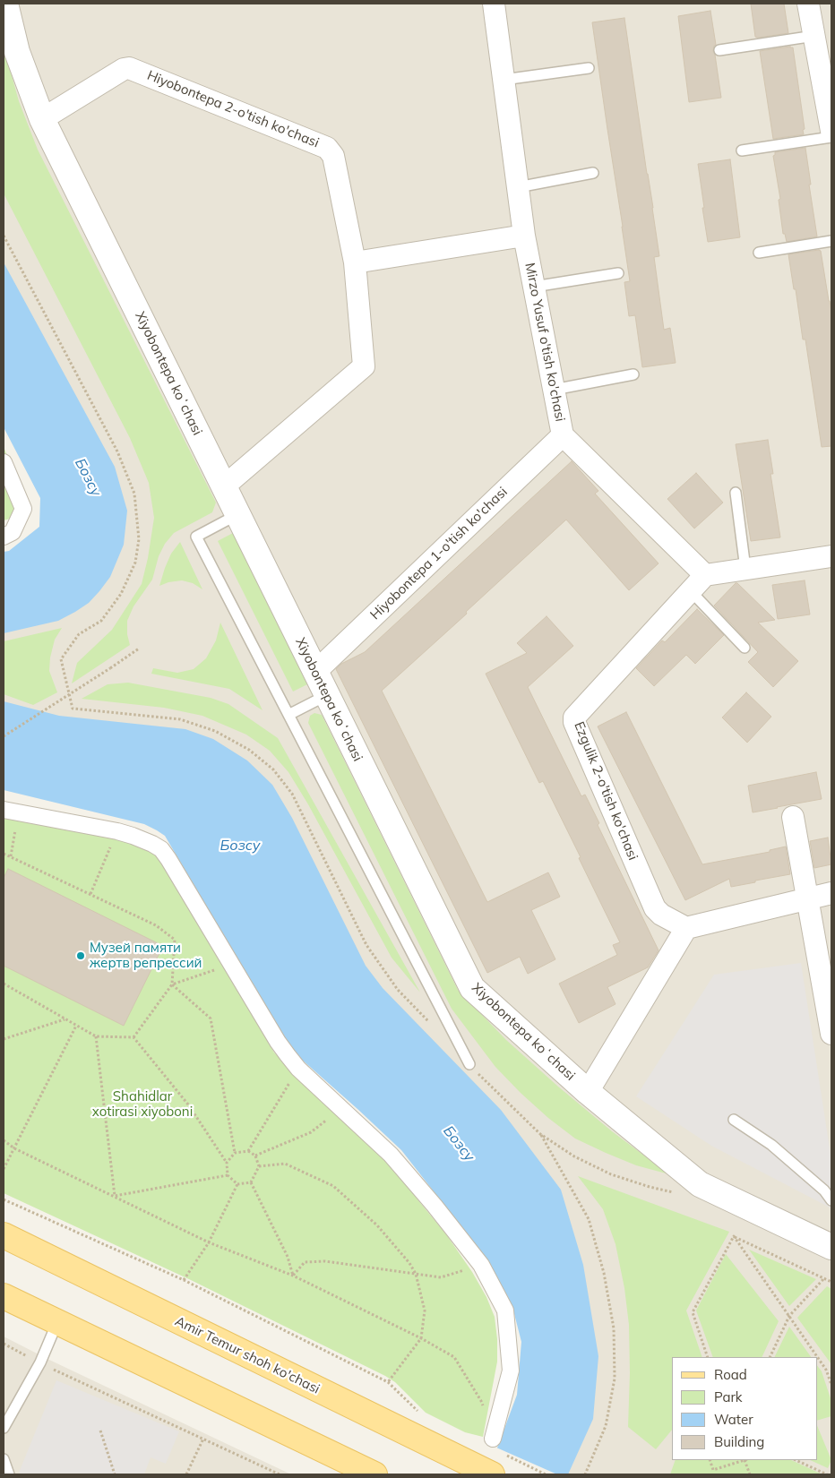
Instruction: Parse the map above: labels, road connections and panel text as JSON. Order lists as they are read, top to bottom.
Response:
{
  "streets": {
    "main road": ["Amir Temur shoh ko'chasi"],
    "street": [
      "Hiyobontepa 2-o'tish ko'chasi",
      "Mirzo Yusuf o'tish ko'chasi",
      "Xiyobontepa koʻchasi",
      "Hiyobontepa 1-o'tish ko'chasi",
      "Ezgulik 2-o'tish ko'chasi"
    ]
  },
  "crossings": [
    ["Hiyobontepa 2-o'tish ko'chasi", "Xiyobontepa koʻchasi"],
    ["Mirzo Yusuf o'tish ko'chasi", "Hiyobontepa 1-o'tish ko'chasi"],
    ["Mirzo Yusuf o'tish ko'chasi", "Ezgulik 2-o'tish ko'chasi"],
    ["Xiyobontepa koʻchasi", "Hiyobontepa 1-o'tish ko'chasi"]
  ],
  "water": ["Бозсу"],
  "parks": ["Shahidlar xotirasi xiyoboni"],
  "places": ["Музей памяти жертв репрессий"],
  "legend": [
    "Road",
    "Park",
    "Water",
    "Building"
  ]
}
